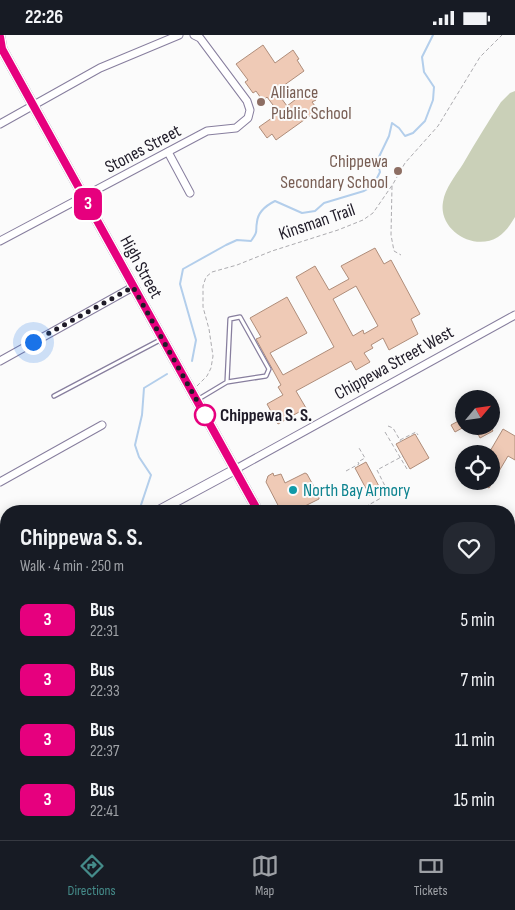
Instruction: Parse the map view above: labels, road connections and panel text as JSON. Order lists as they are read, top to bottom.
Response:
{
  "streets": {
    "street": ["Stones Street", "High Street", "Chippewa Street West"],
    "path": ["Kinsman Trail"]
  },
  "crossings": [
    ["Stones Street", "High Street"],
    ["Kinsman Trail", "High Street"],
    ["High Street", "Chippewa Street West"]
  ],
  "places": [
    "Alliance Public School",
    "Chippewa Secondary School",
    "Chippewa S. S.",
    "North Bay Armory"
  ],
  "lines": ["bus line 3"],
  "north": "top right",
  "page": {
    "status": "22:26",
    "on_map": "3",
    "heading": ["Chippewa S. S.", "Walk · 4 min · 250 m"],
    "list": [
      {
        "mark": "3",
        "name": "Bus",
        "note": "22:31",
        "value": "5 min"
      },
      {
        "mark": "3",
        "name": "Bus",
        "note": "22:33",
        "value": "7 min"
      },
      {
        "mark": "3",
        "name": "Bus",
        "note": "22:37",
        "value": "11 min"
      },
      {
        "mark": "3",
        "name": "Bus",
        "note": "22:41",
        "value": "15 min"
      }
    ],
    "tabs": ["Directions", "Map", "Tickets"]
  }
}
